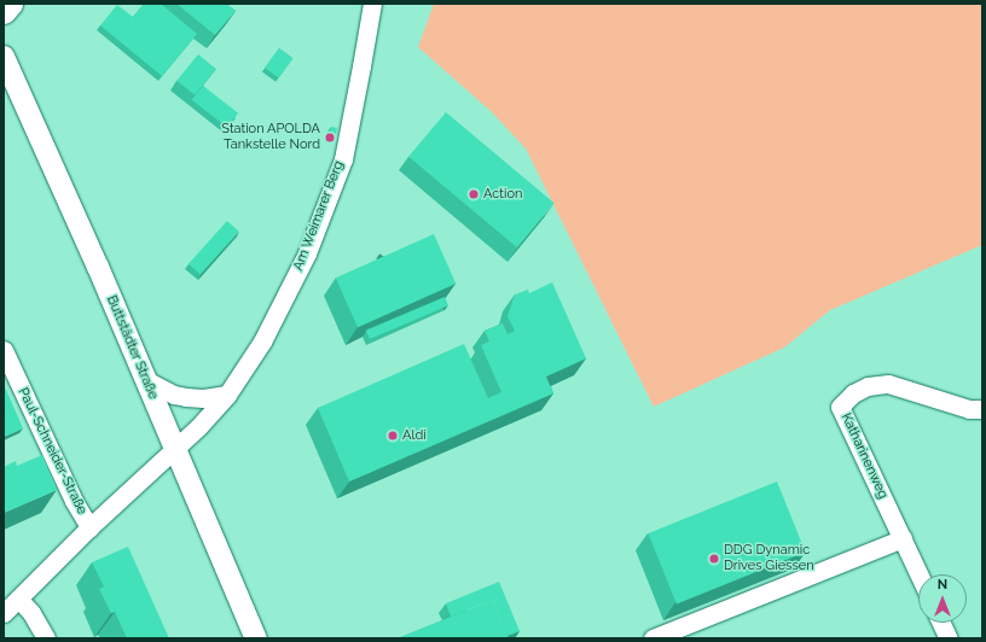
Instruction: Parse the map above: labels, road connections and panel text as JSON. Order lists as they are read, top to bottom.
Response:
{
  "streets": {
    "street": [
      "Am Weimarer Berg",
      "Buttstädter Straße",
      "Paul-Schneider-Straße",
      "Katharinenweg"
    ]
  },
  "crossings": [
    ["Am Weimarer Berg", "Buttstädter Straße"],
    ["Am Weimarer Berg", "Paul-Schneider-Straße"],
    ["Buttstädter Straße", "Paul-Schneider-Straße"]
  ],
  "places": [
    "Station APOLDA Tankstelle Nord",
    "Action",
    "Aldi",
    "DDG Dynamic Drives Giessen"
  ],
  "north": "top"
}
